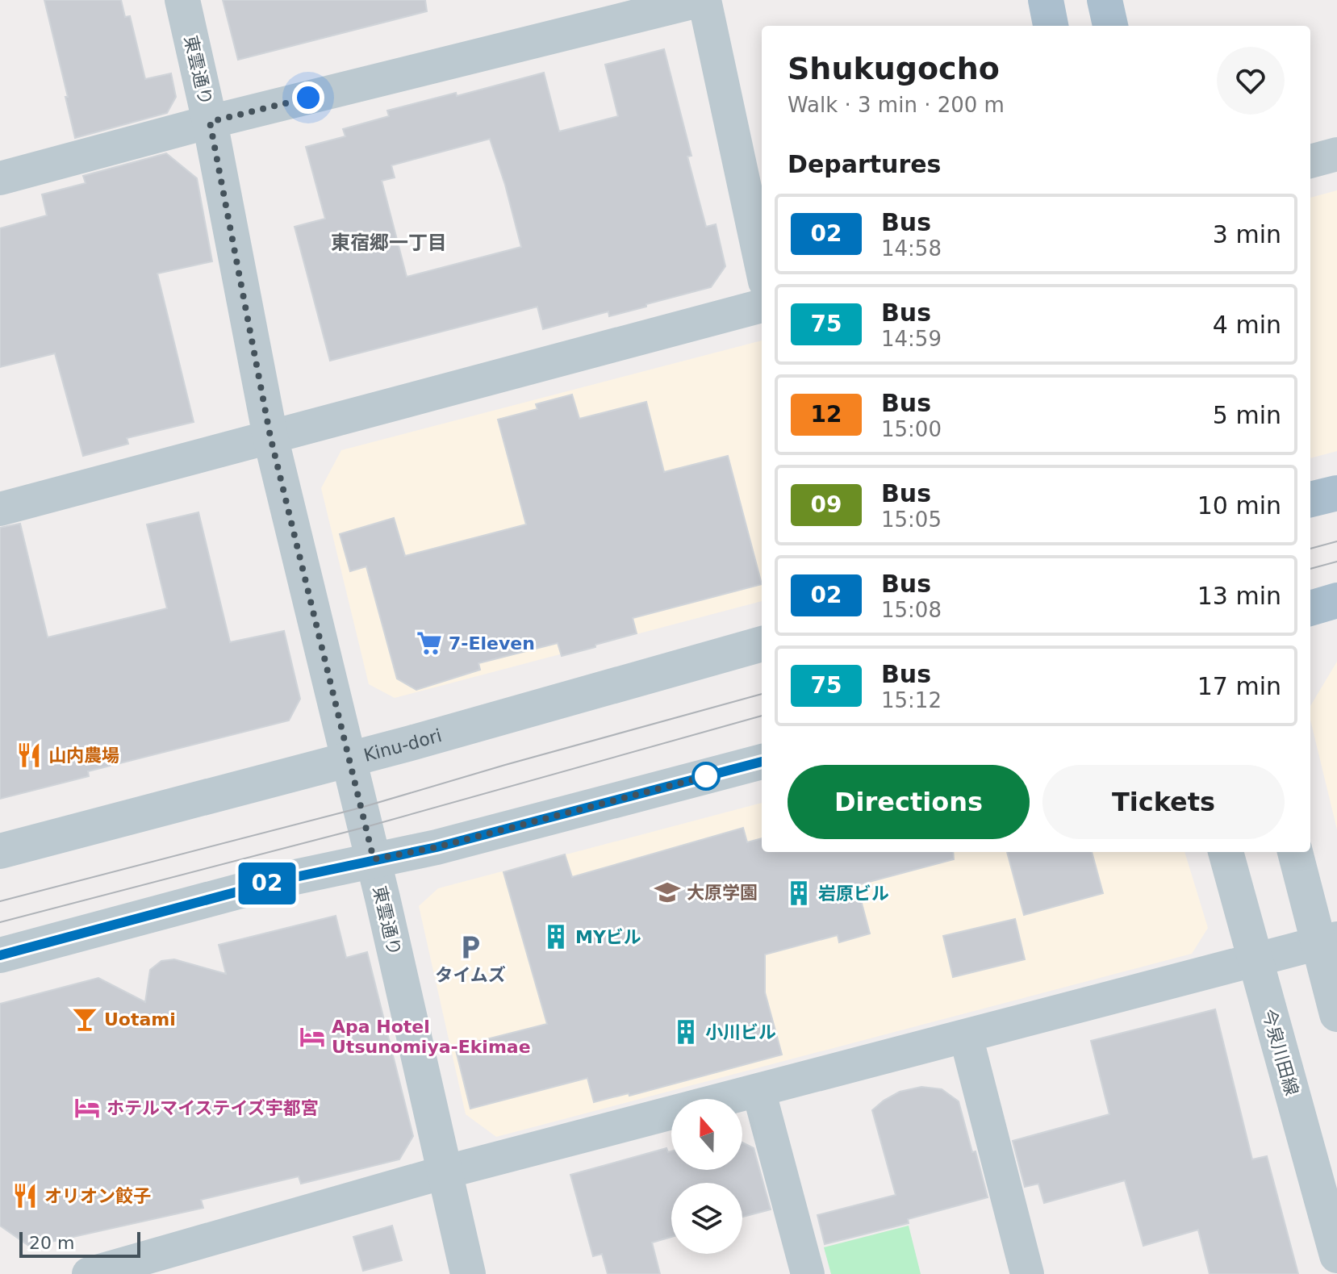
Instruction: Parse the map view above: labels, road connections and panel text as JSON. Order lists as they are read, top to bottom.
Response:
{
  "streets": {
    "street": ["東雲通り", "Kinu-dori", "今泉川田線"]
  },
  "crossings": [
    ["東雲通り", "Kinu-dori"]
  ],
  "districts": ["東宿郷一丁目"],
  "places": {
    "supermarket": ["7-Eleven"],
    "restaurant": ["山内農場", "オリオン餃子"],
    "school or university": ["大原学園"],
    "building": ["岩原ビル", "MYビル", "小川ビル"],
    "parking": ["タイムズ"],
    "bar": ["Uotami"],
    "hotel": ["Apa Hotel Utsunomiya-Ekimae", "ホテルマイステイズ宇都宮"]
  },
  "lines": ["bus line 02"],
  "scale_bar": "20 m",
  "north": "top",
  "page": {
    "on_map": "02",
    "heading": [
      ["Shukugocho", "Walk · 3 min · 200 m"],
      "Departures"
    ],
    "list": [
      {
        "mark": "02",
        "name": "Bus",
        "note": "14:58",
        "value": "3 min"
      },
      {
        "mark": "75",
        "name": "Bus",
        "note": "14:59",
        "value": "4 min"
      },
      {
        "mark": "12",
        "name": "Bus",
        "note": "15:00",
        "value": "5 min"
      },
      {
        "mark": "09",
        "name": "Bus",
        "note": "15:05",
        "value": "10 min"
      },
      {
        "mark": "02",
        "name": "Bus",
        "note": "15:08",
        "value": "13 min"
      },
      {
        "mark": "75",
        "name": "Bus",
        "note": "15:12",
        "value": "17 min"
      }
    ],
    "buttons": ["Directions", "Tickets"],
    "scale": "20 m"
  }
}
